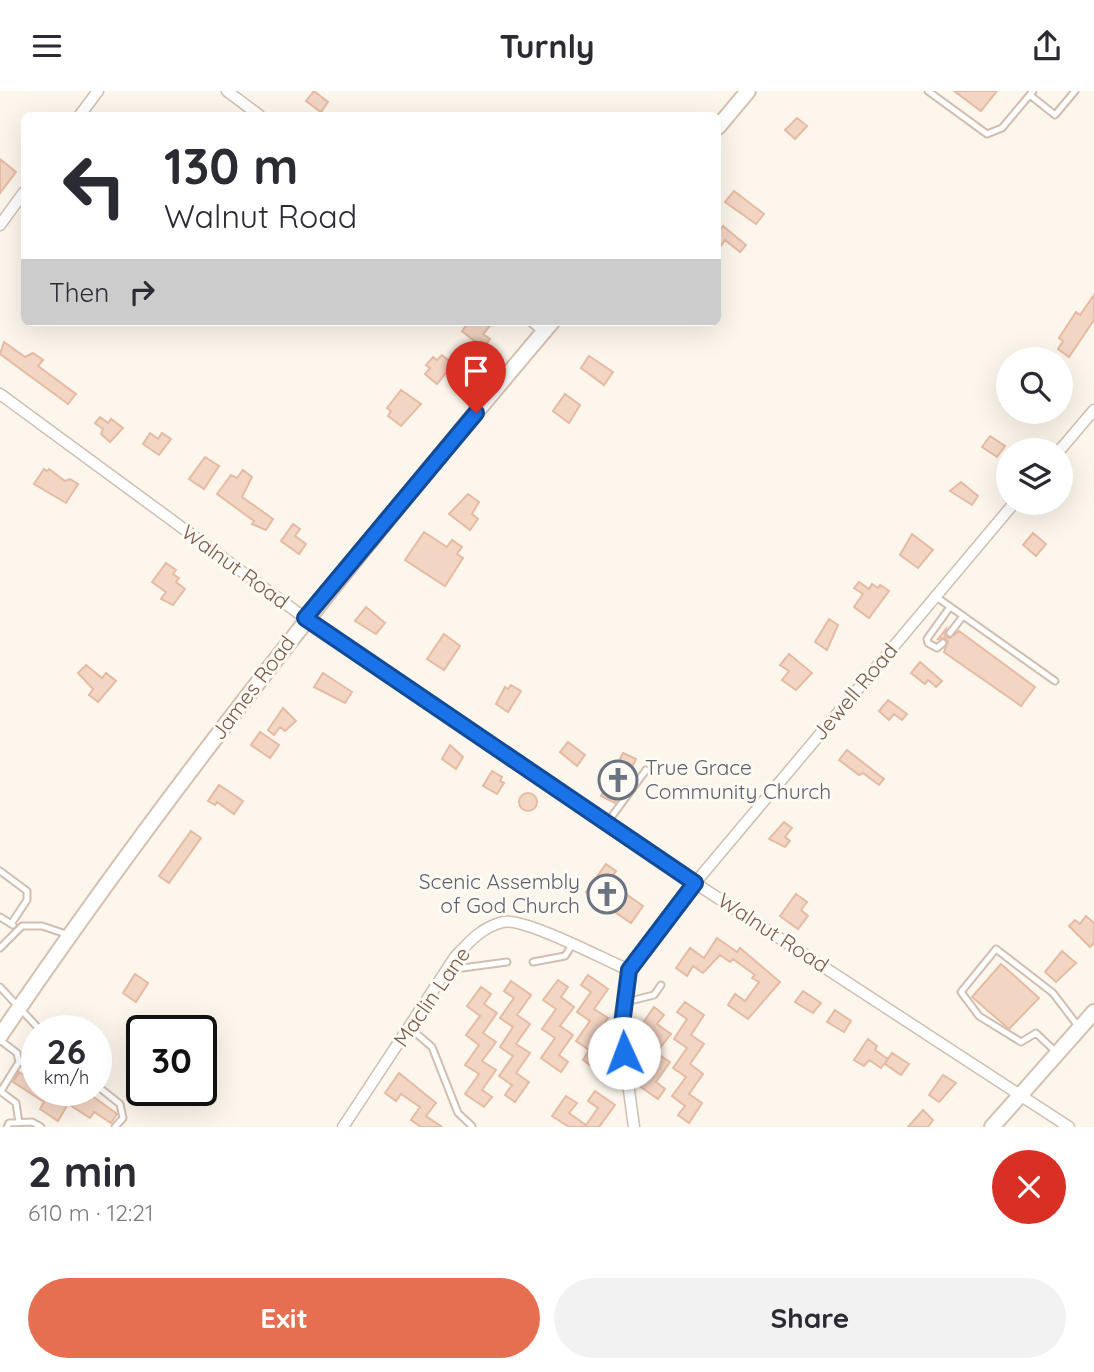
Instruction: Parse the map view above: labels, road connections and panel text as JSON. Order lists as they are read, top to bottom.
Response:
{
  "streets": {
    "main road": ["James Road"],
    "street": ["Walnut Road", "Jewell Road", "Maclin Lane"]
  },
  "crossings": [
    ["Walnut Road", "James Road"],
    ["Walnut Road", "Jewell Road"],
    ["Jewell Road", "Maclin Lane"]
  ],
  "places": {
    "church": ["True Grace Community Church", "Scenic Assembly of God Church"]
  },
  "page": {
    "header": "Turnly",
    "turn": ["130 m", "Walnut Road"],
    "then": "Then",
    "speed": "26 km/h",
    "limit": "30",
    "heading": ["2 min", "610 m · 12:21"],
    "buttons": ["Exit", "Share"]
  }
}
